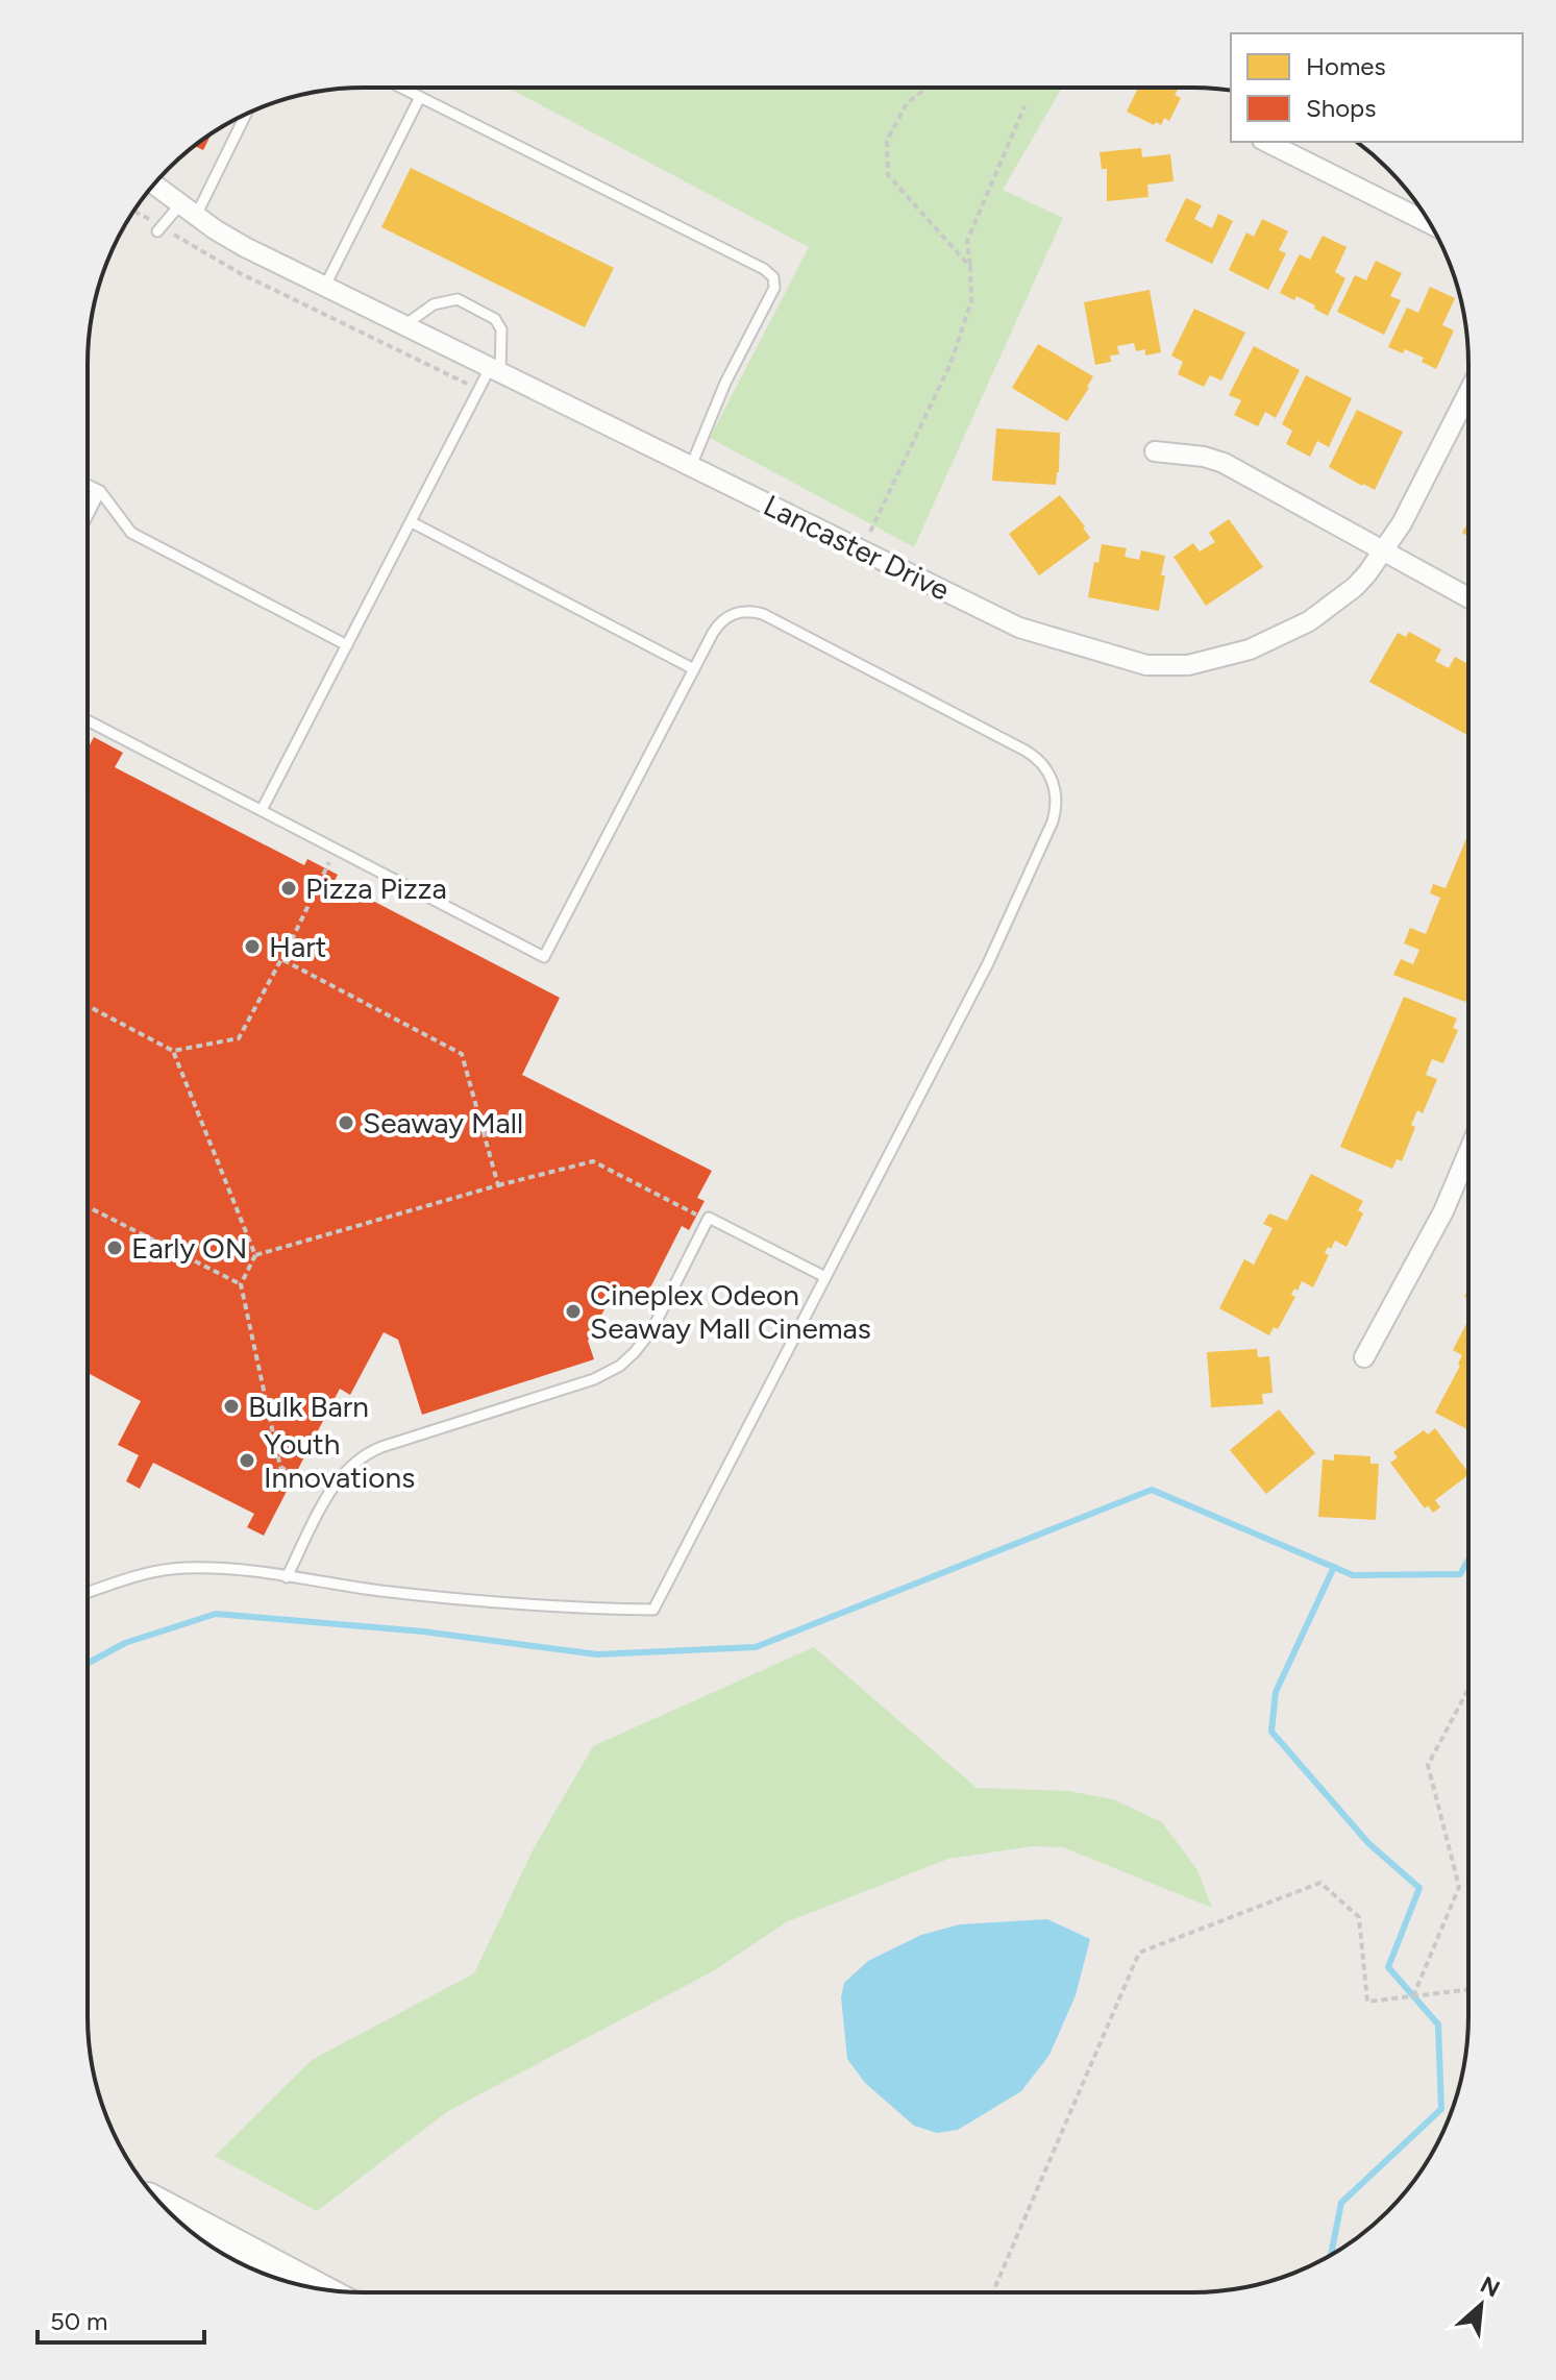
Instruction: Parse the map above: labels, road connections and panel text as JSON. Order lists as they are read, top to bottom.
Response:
{
  "streets": {
    "street": ["Lancaster Drive"]
  },
  "places": [
    "Pizza Pizza",
    "Hart",
    "Seaway Mall",
    "Early ON",
    "Cineplex Odeon Seaway Mall Cinemas",
    "Bulk Barn",
    "Youth Innovations"
  ],
  "legend": ["Homes", "Shops"],
  "scale_bar": "50 m",
  "north": "top right"
}
